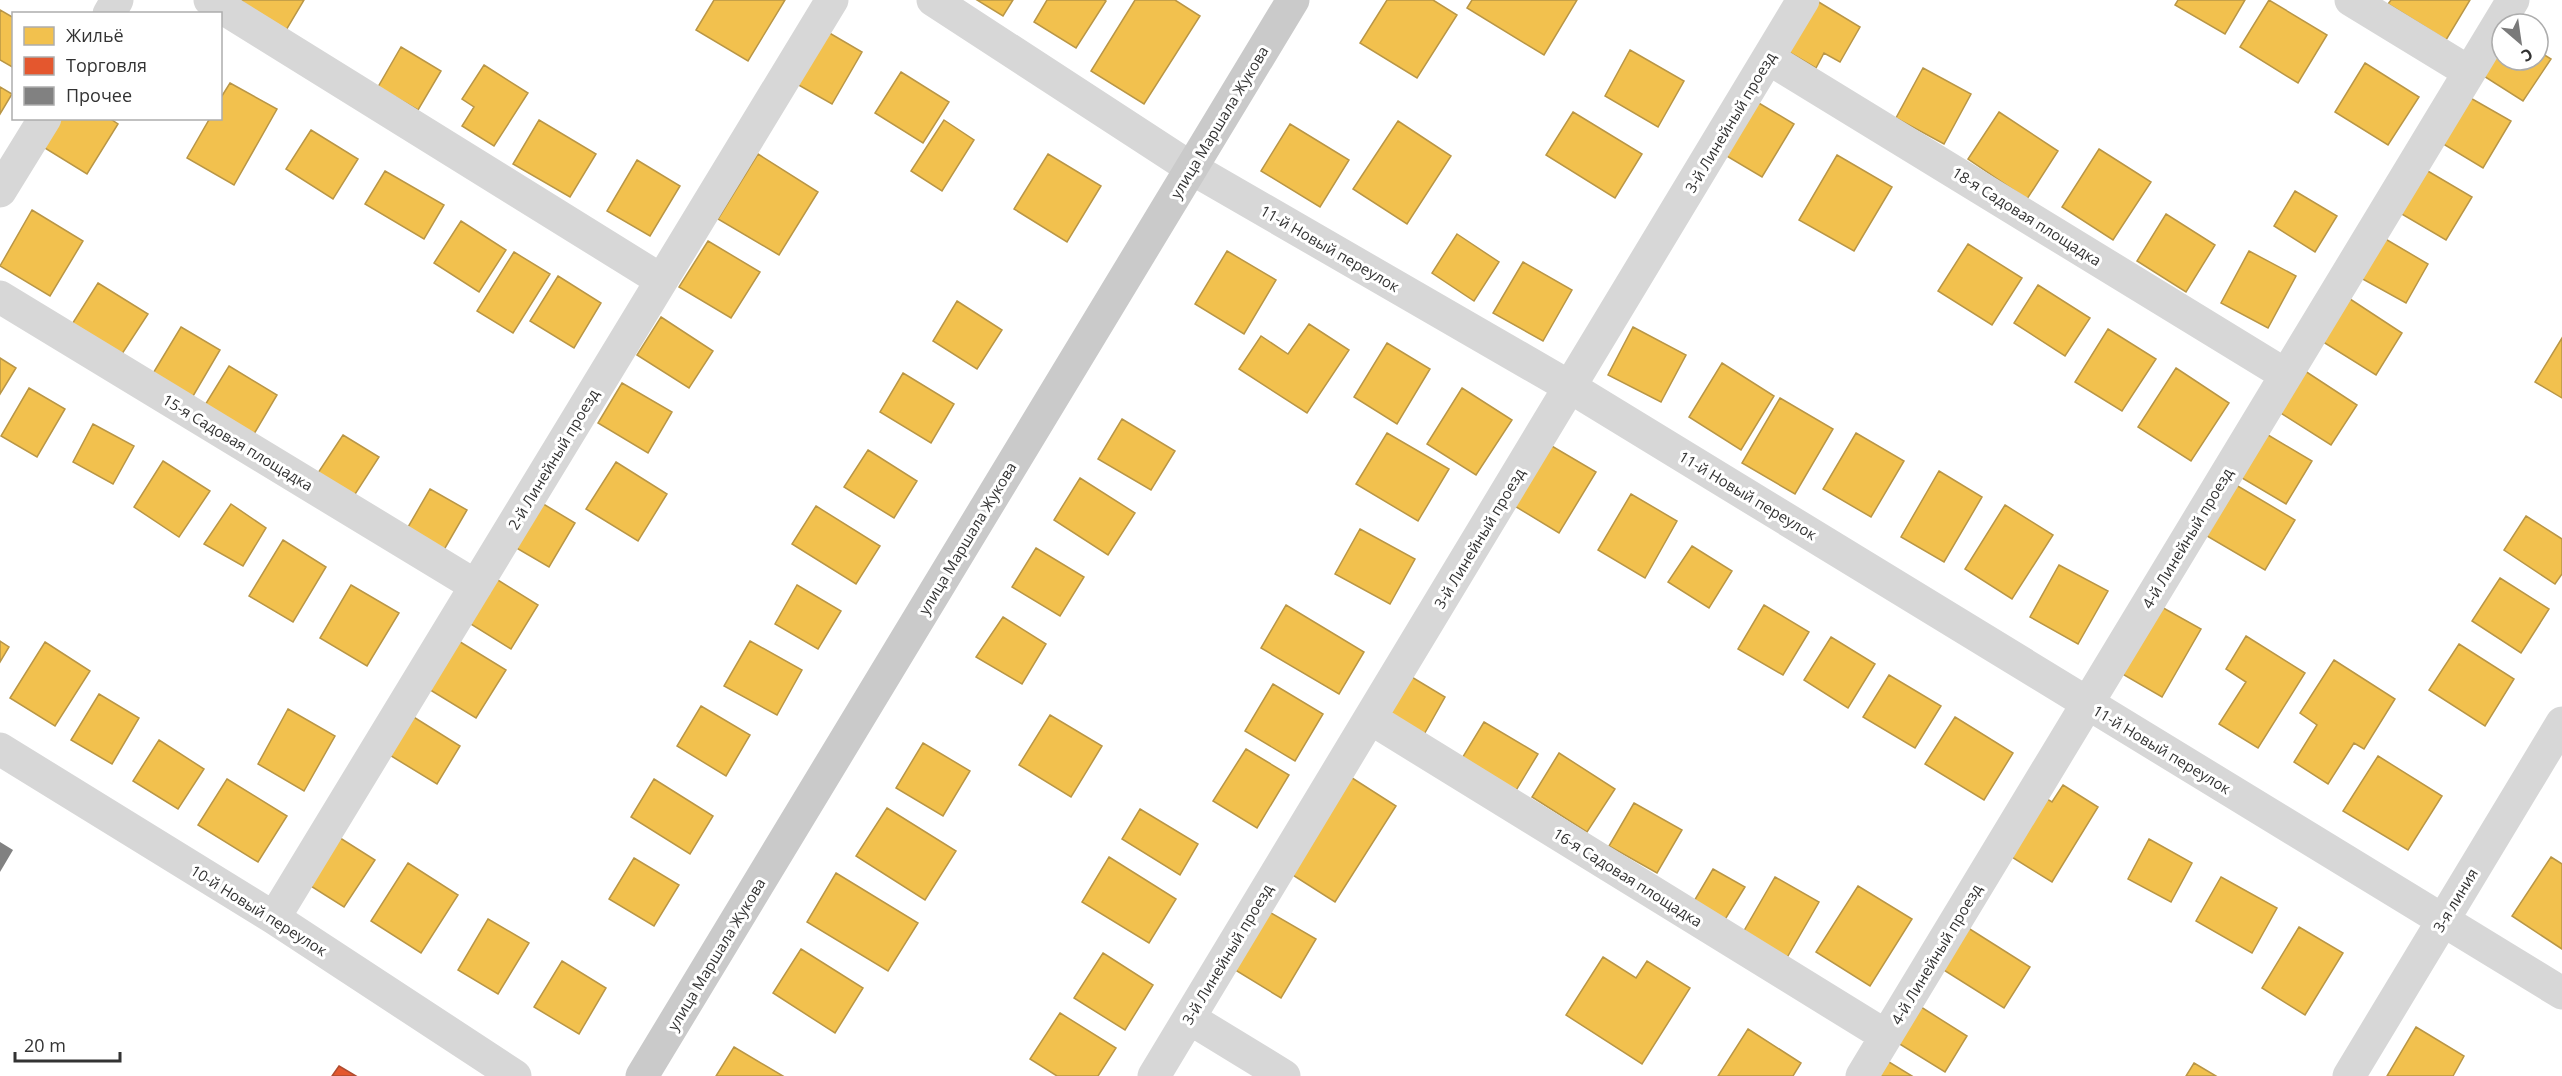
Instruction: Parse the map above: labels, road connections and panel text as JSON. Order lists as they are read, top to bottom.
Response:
{
  "streets": {
    "main road": ["улица Маршала Жукова"],
    "street": [
      "3-й Линейный проезд",
      "18-я Садовая площадка",
      "11-й Новый переулок",
      "15-я Садовая площадка",
      "2-й Линейный проезд",
      "4-й Линейный проезд",
      "16-я Садовая площадка",
      "3-я линия",
      "10-й Новый переулок"
    ]
  },
  "crossings": [
    ["улица Маршала Жукова", "11-й Новый переулок"],
    ["3-й Линейный проезд", "18-я Садовая площадка"],
    ["3-й Линейный проезд", "11-й Новый переулок"],
    ["3-й Линейный проезд", "16-я Садовая площадка"],
    ["18-я Садовая площадка", "4-й Линейный проезд"],
    ["11-й Новый переулок", "4-й Линейный проезд"],
    ["11-й Новый переулок", "3-я линия"],
    ["15-я Садовая площадка", "2-й Линейный проезд"],
    ["2-й Линейный проезд", "10-й Новый переулок"],
    ["4-й Линейный проезд", "16-я Садовая площадка"]
  ],
  "legend": ["Жильё", "Торговля", "Прочее"],
  "scale_bar": "20 m",
  "north": "bottom right"
}
